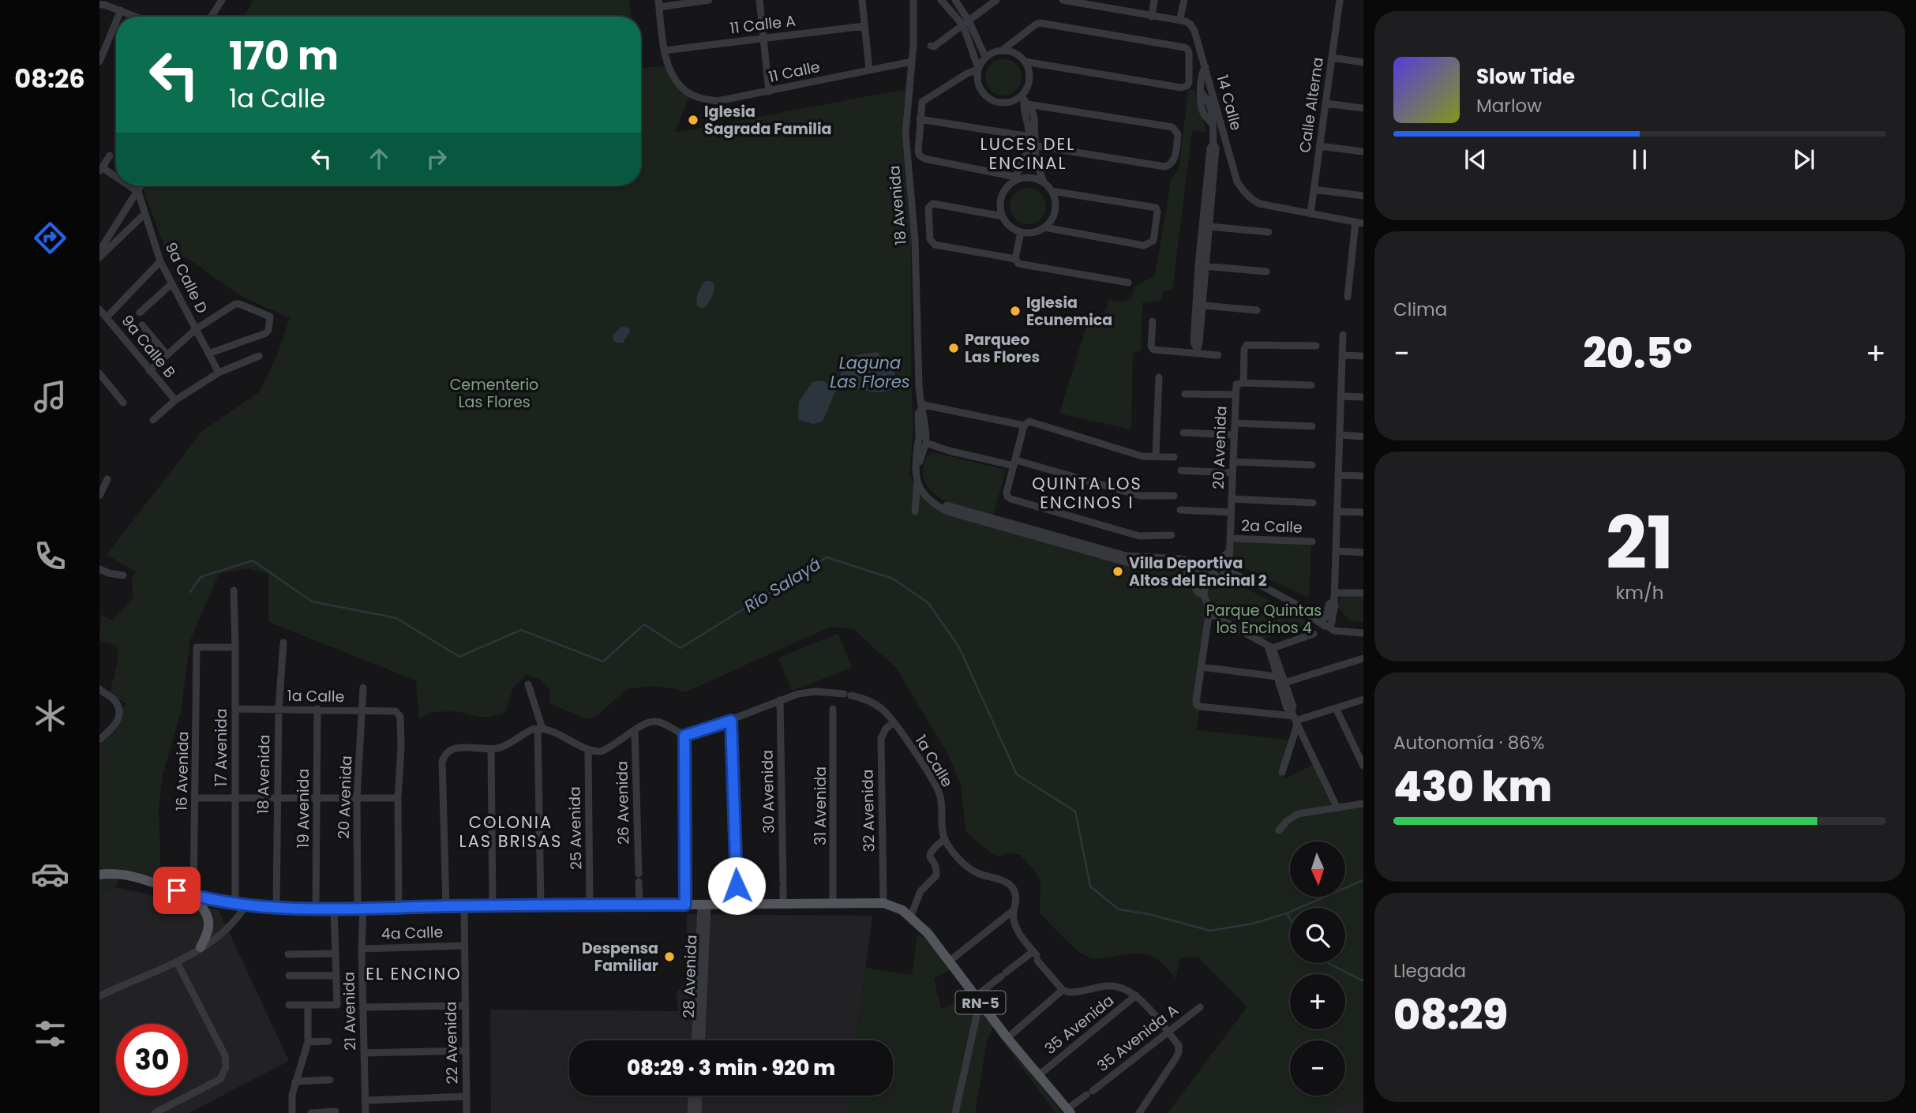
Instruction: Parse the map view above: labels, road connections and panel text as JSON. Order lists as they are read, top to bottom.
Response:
{
  "streets": {
    "main road": ["RN-5"],
    "street": [
      "11 Calle A",
      "11 Calle",
      "14 Calle",
      "Calle Alterna",
      "18 Avenida",
      "9a Calle D",
      "9a Calle B",
      "20 Avenida",
      "2a Calle",
      "1a Calle",
      "17 Avenida",
      "16 Avenida",
      "30 Avenida",
      "26 Avenida",
      "31 Avenida",
      "19 Avenida",
      "32 Avenida",
      "25 Avenida",
      "4a Calle",
      "28 Avenida",
      "21 Avenida",
      "35 Avenida",
      "35 Avenida A",
      "22 Avenida"
    ]
  },
  "crossings": [
    ["11 Calle A", "11 Calle"],
    ["11 Calle", "18 Avenida"],
    ["14 Calle", "Calle Alterna"],
    ["18 Avenida", "20 Avenida"],
    ["18 Avenida", "1a Calle"],
    ["18 Avenida", "RN-5"],
    ["20 Avenida", "2a Calle"],
    ["20 Avenida", "1a Calle"],
    ["20 Avenida", "RN-5"],
    ["20 Avenida", "21 Avenida"],
    ["1a Calle", "17 Avenida"],
    ["1a Calle", "30 Avenida"],
    ["1a Calle", "19 Avenida"],
    ["1a Calle", "32 Avenida"],
    ["17 Avenida", "16 Avenida"],
    ["17 Avenida", "RN-5"],
    ["16 Avenida", "RN-5"],
    ["30 Avenida", "RN-5"],
    ["26 Avenida", "RN-5"],
    ["31 Avenida", "RN-5"],
    ["19 Avenida", "RN-5"],
    ["32 Avenida", "RN-5"],
    ["25 Avenida", "RN-5"],
    ["4a Calle", "21 Avenida"],
    ["4a Calle", "22 Avenida"],
    ["28 Avenida", "RN-5"],
    ["RN-5", "21 Avenida"],
    ["RN-5", "35 Avenida"],
    ["RN-5", "35 Avenida A"],
    ["RN-5", "22 Avenida"]
  ],
  "districts": [
    "LUCES DEL ENCINAL",
    "QUINTA LOS ENCINOS I",
    "COLONIA LAS BRISAS",
    "EL ENCINO"
  ],
  "water": ["Laguna Las Flores", "Río Salayá"],
  "parks": ["Cementerio Las Flores", "Parque Quintas los Encinos 4"],
  "places": [
    "Iglesia Sagrada Familia",
    "Iglesia Ecunemica",
    "Parqueo Las Flores",
    "Villa Deportiva Altos del Encinal 2",
    "Despensa Familiar"
  ],
  "north": "bottom",
  "page": {
    "tabs": "08:26",
    "turn": ["170 m", "1a Calle"],
    "song": ["Slow Tide", "Marlow"],
    "tile": [
      "Clima",
      ["21", "km/h"],
      ["Autonomía · 86%", "430 km"],
      ["Llegada", "08:29"]
    ],
    "heat": ["−", "20.5°", "+"],
    "map_buttons": ["+", "−"],
    "limit": "30",
    "trip": "08:29 · 3 min · 920 m"
  }
}
